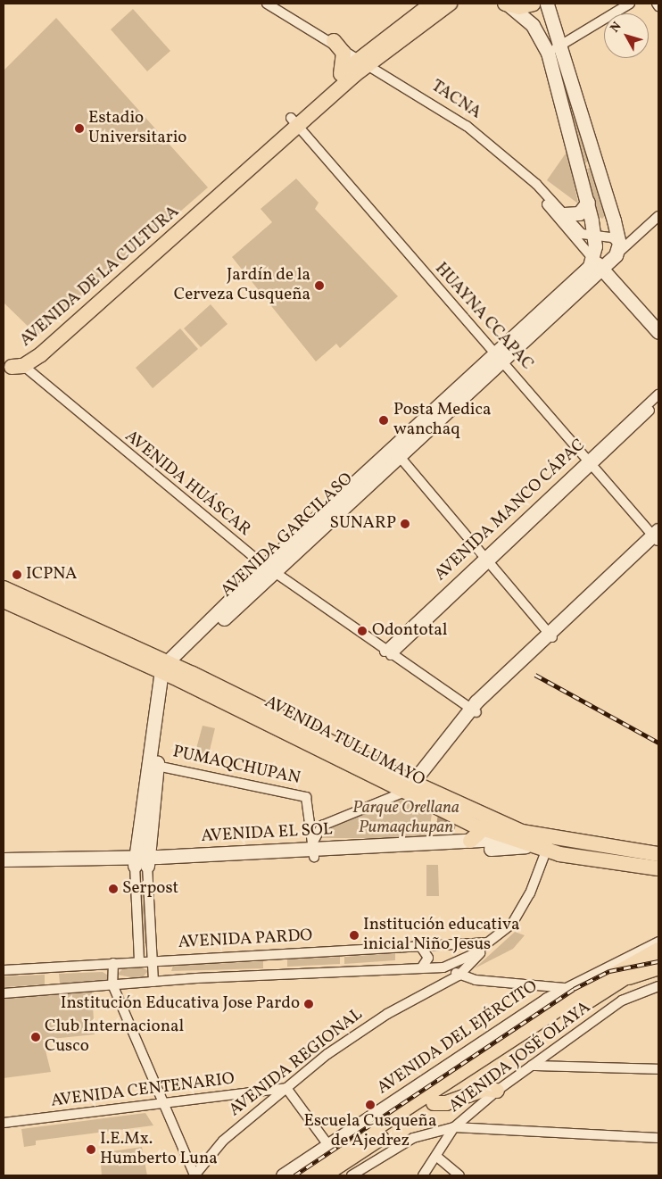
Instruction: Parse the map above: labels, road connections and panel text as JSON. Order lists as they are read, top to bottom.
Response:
{
  "streets": {
    "main road": [
      "TACNA",
      "AVENIDA DE LA CULTURA",
      "AVENIDA GARCILASO",
      "AVENIDA TULLUMAYO",
      "AVENIDA EL SOL",
      "AVENIDA DEL EJÉRCITO"
    ],
    "street": [
      "HUAYNA CCAPAC",
      "AVENIDA HUÁSCAR",
      "AVENIDA MANCO CÁPAC",
      "PUMAQCHUPAN",
      "AVENIDA PARDO",
      "AVENIDA JOSÉ OLAYA",
      "AVENIDA REGIONAL",
      "AVENIDA CENTENARIO"
    ]
  },
  "crossings": [
    ["TACNA", "AVENIDA DE LA CULTURA"],
    ["TACNA", "AVENIDA GARCILASO"],
    ["AVENIDA DE LA CULTURA", "HUAYNA CCAPAC"],
    ["AVENIDA DE LA CULTURA", "AVENIDA HUÁSCAR"],
    ["HUAYNA CCAPAC", "AVENIDA MANCO CÁPAC"],
    ["HUAYNA CCAPAC", "AVENIDA GARCILASO"],
    ["AVENIDA HUÁSCAR", "AVENIDA MANCO CÁPAC"],
    ["AVENIDA HUÁSCAR", "AVENIDA GARCILASO"],
    ["AVENIDA GARCILASO", "AVENIDA TULLUMAYO"],
    ["AVENIDA TULLUMAYO", "AVENIDA EL SOL"],
    ["AVENIDA PARDO", "AVENIDA REGIONAL"],
    ["AVENIDA REGIONAL", "AVENIDA CENTENARIO"]
  ],
  "parks": ["Parque Orellana Pumaqchupan"],
  "places": [
    "Estadio Universitario",
    "Jardín de la Cerveza Cusqueña",
    "Posta Medica wanchaq",
    "SUNARP",
    "ICPNA",
    "Odontotal",
    "Serpost",
    "Institución educativa inicial Niño Jesus",
    "Institución Educativa Jose Pardo",
    "Club Internacional Cusco",
    "Escuela Cusqueña de Ajedrez",
    "I.E.Mx. Humberto Luna"
  ],
  "north": "top left"
}
